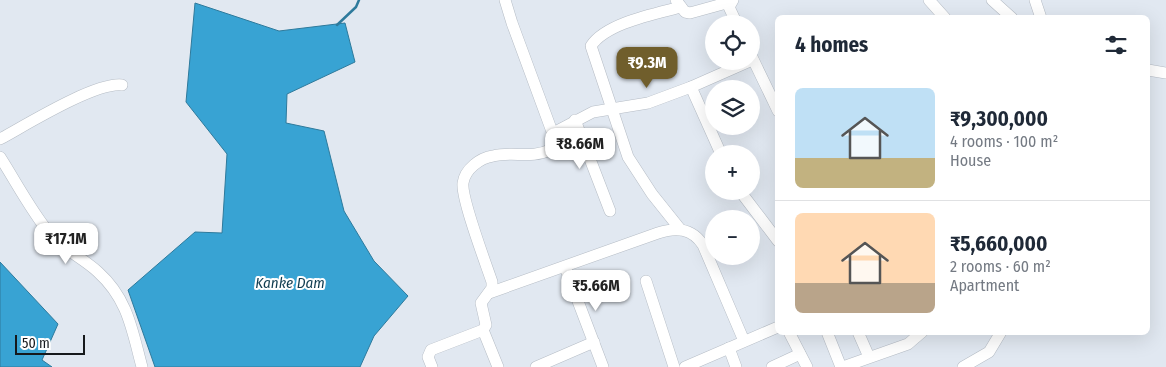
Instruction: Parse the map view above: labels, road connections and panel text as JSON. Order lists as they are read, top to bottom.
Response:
{
  "water": ["Kanke Dam"],
  "scale_bar": "50 m",
  "page": {
    "map_buttons": ["+", "−"],
    "heading": "4 homes",
    "price": [
      "₹9.3M",
      "₹8.66M",
      "₹17.1M",
      "₹5.66M"
    ],
    "list": [
      {
        "name": "₹9,300,000",
        "note": "4 rooms · 100 m² · House"
      },
      {
        "name": "₹5,660,000",
        "note": "2 rooms · 60 m² · Apartment"
      }
    ],
    "scale": "50 m"
  }
}
